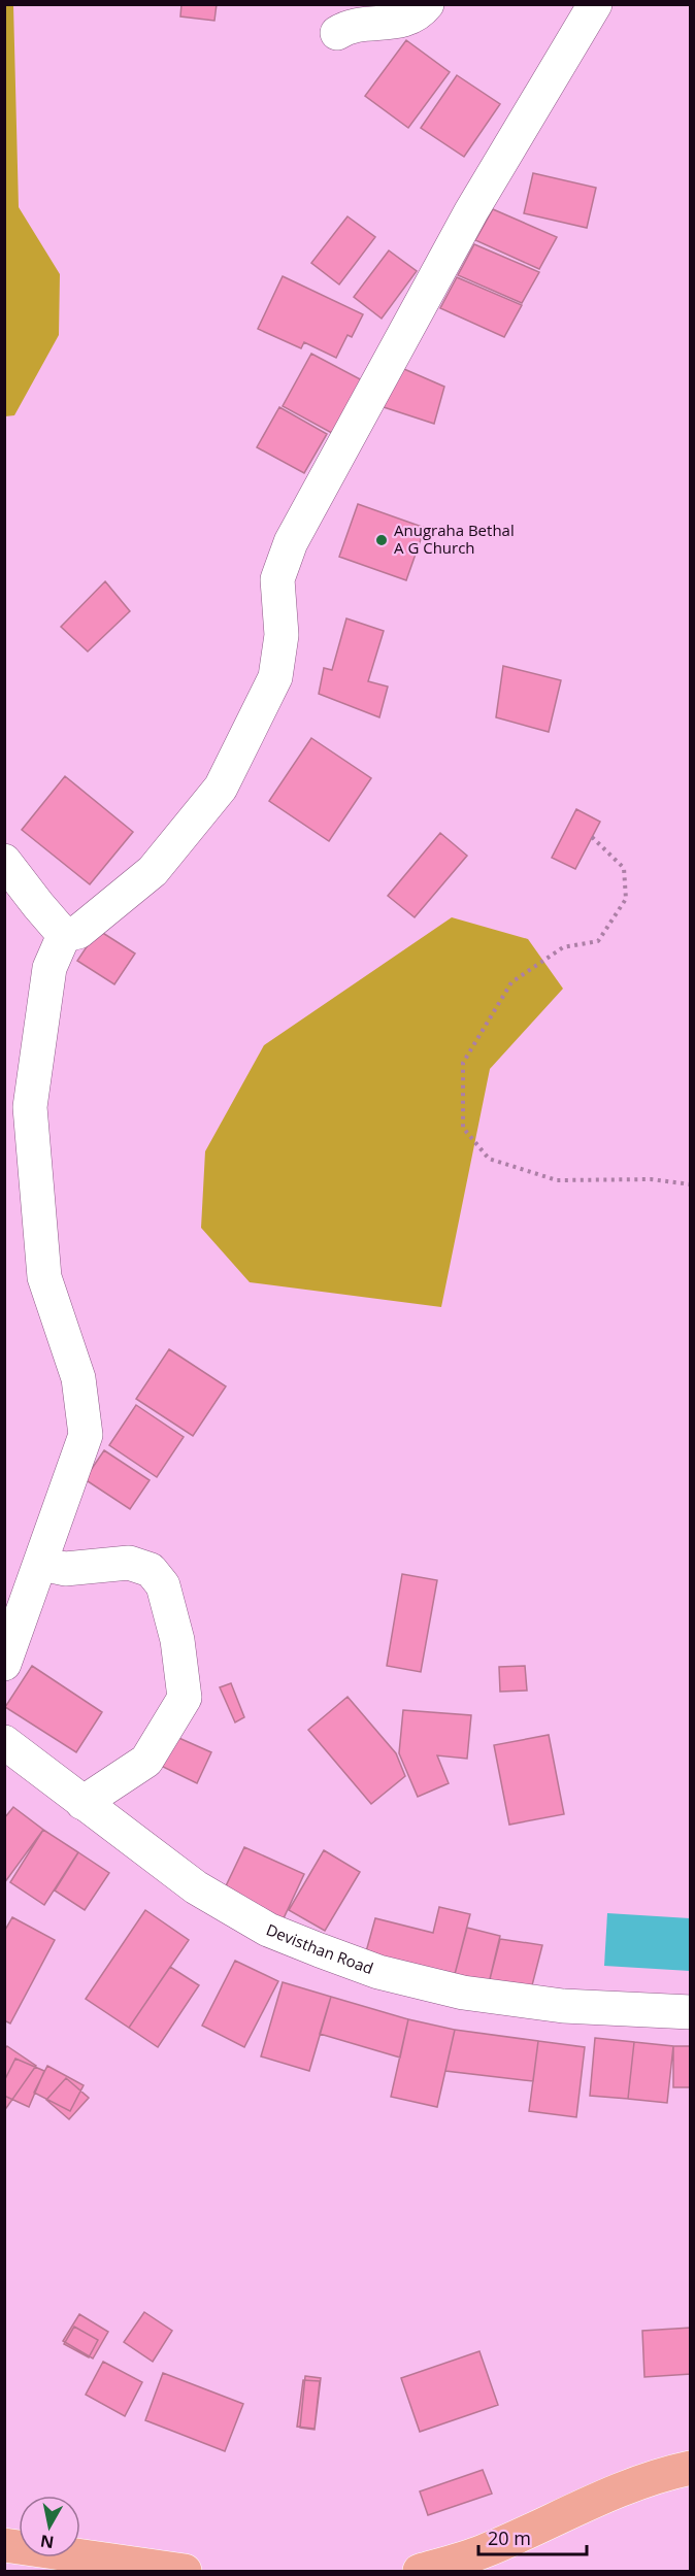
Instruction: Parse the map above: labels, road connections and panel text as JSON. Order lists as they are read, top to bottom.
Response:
{
  "streets": {
    "street": ["Devisthan Road"]
  },
  "places": ["Anugraha Bethal A G Church"],
  "scale_bar": "20 m",
  "north": "bottom"
}
